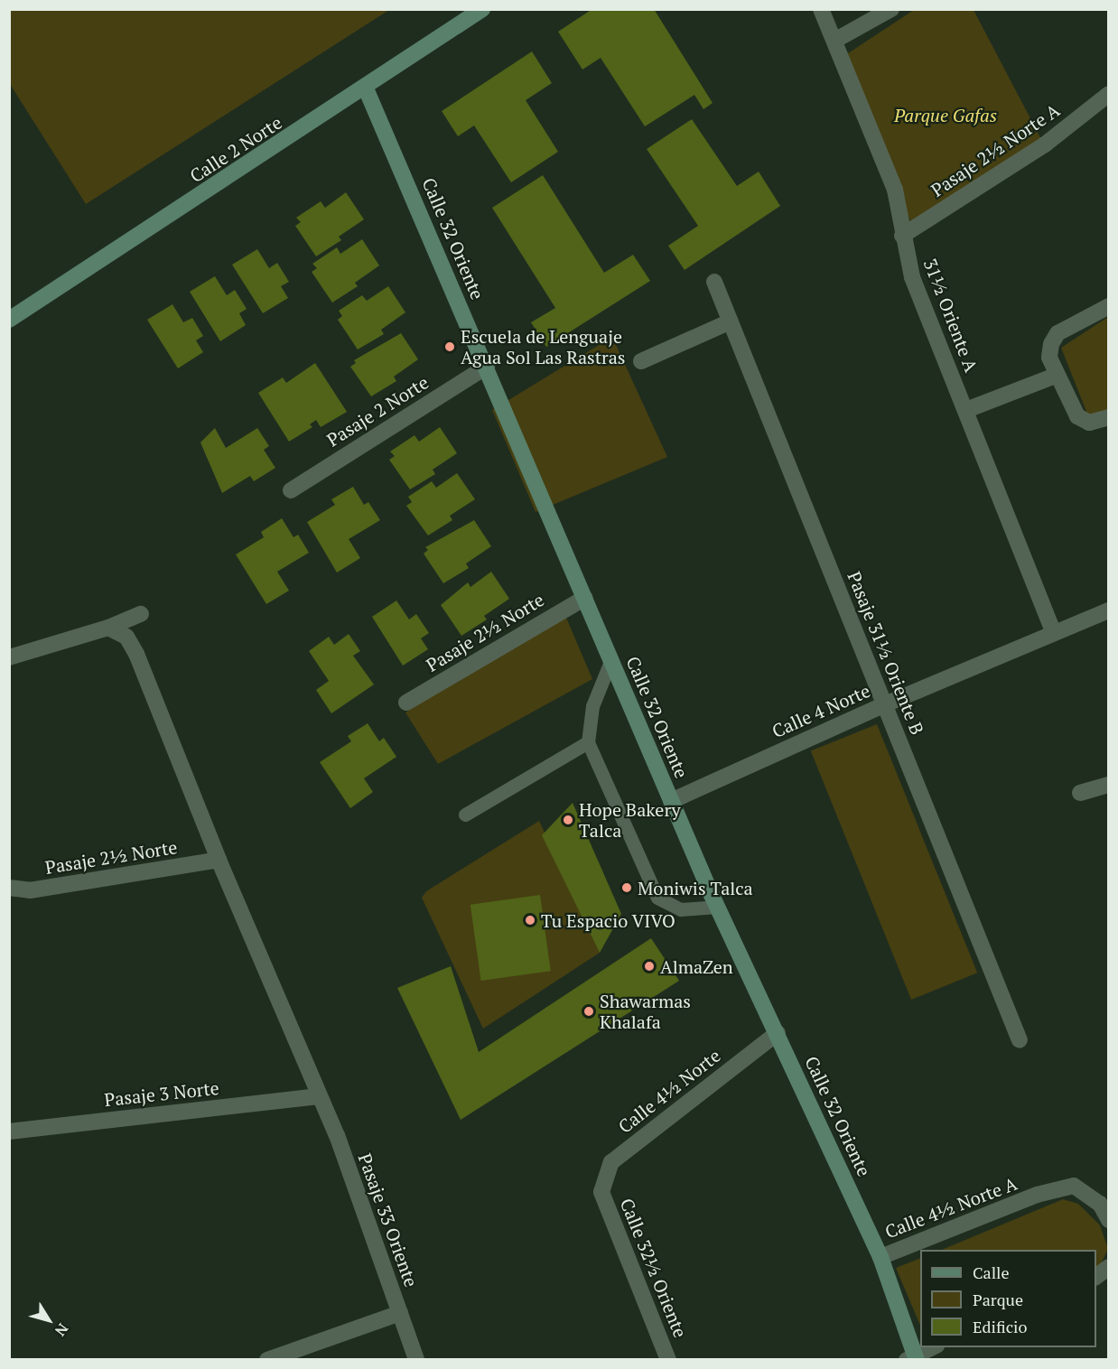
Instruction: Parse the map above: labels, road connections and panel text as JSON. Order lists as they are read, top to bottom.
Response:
{
  "streets": {
    "street": [
      "Calle 2 Norte",
      "Pasaje 2½ Norte A",
      "Calle 32 Oriente",
      "31½ Oriente A",
      "Pasaje 2 Norte",
      "Pasaje 2½ Norte",
      "Pasaje 31½ Oriente B",
      "Calle 4 Norte",
      "Calle 4½ Norte",
      "Pasaje 3 Norte",
      "Calle 4½ Norte A",
      "Pasaje 33 Oriente",
      "Calle 32½ Oriente"
    ]
  },
  "crossings": [
    ["Calle 2 Norte", "Calle 32 Oriente"],
    ["Pasaje 2½ Norte A", "31½ Oriente A"],
    ["Calle 32 Oriente", "Pasaje 2 Norte"],
    ["Calle 32 Oriente", "Pasaje 2½ Norte"],
    ["Calle 32 Oriente", "Calle 4 Norte"],
    ["Calle 32 Oriente", "Calle 4½ Norte"],
    ["Calle 32 Oriente", "Calle 4½ Norte A"],
    ["31½ Oriente A", "Calle 4 Norte"],
    ["Pasaje 2½ Norte", "Pasaje 33 Oriente"],
    ["Pasaje 31½ Oriente B", "Calle 4 Norte"],
    ["Calle 4½ Norte", "Calle 32½ Oriente"],
    ["Pasaje 3 Norte", "Pasaje 33 Oriente"]
  ],
  "parks": ["Parque Gafas"],
  "places": [
    "Escuela de Lenguaje Agua Sol Las Rastras",
    "Hope Bakery Talca",
    "Moniwis Talca",
    "Tu Espacio VIVO",
    "AlmaZen",
    "Shawarmas Khalafa"
  ],
  "legend": ["Calle", "Parque", "Edificio"],
  "north": "bottom right"
}
